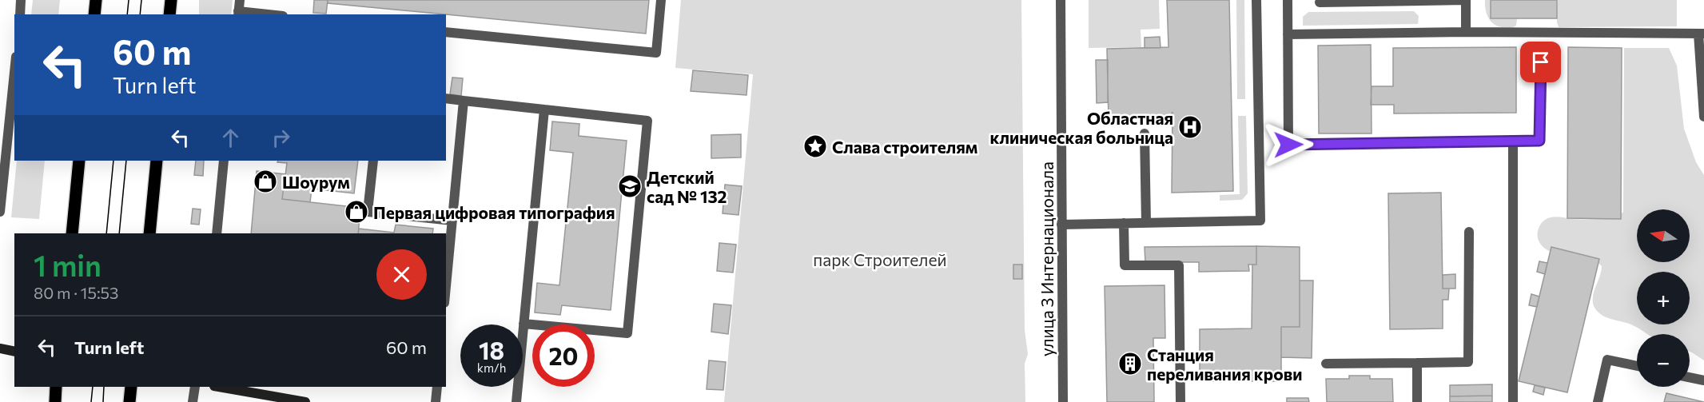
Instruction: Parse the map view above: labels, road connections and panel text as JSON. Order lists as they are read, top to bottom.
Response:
{
  "streets": {
    "street": ["улица 3 Интернационала"]
  },
  "parks": ["парк Строителей"],
  "places": {
    "hospital": ["Областная клиническая больница"],
    "place": ["Слава строителям"],
    "shop": ["Шоурум", "Первая цифровая типография"],
    "school or university": ["Детский сад № 132"],
    "building": ["Станция переливания крови"]
  },
  "north": "left",
  "page": {
    "turn": ["60 m", "Turn left"],
    "map_buttons": ["+", "−"],
    "heading": ["1 min", "80 m · 15:53"],
    "list": [
      {
        "name": "Turn left",
        "value": "60 m"
      }
    ],
    "speed": "18 km/h",
    "limit": "20"
  }
}
